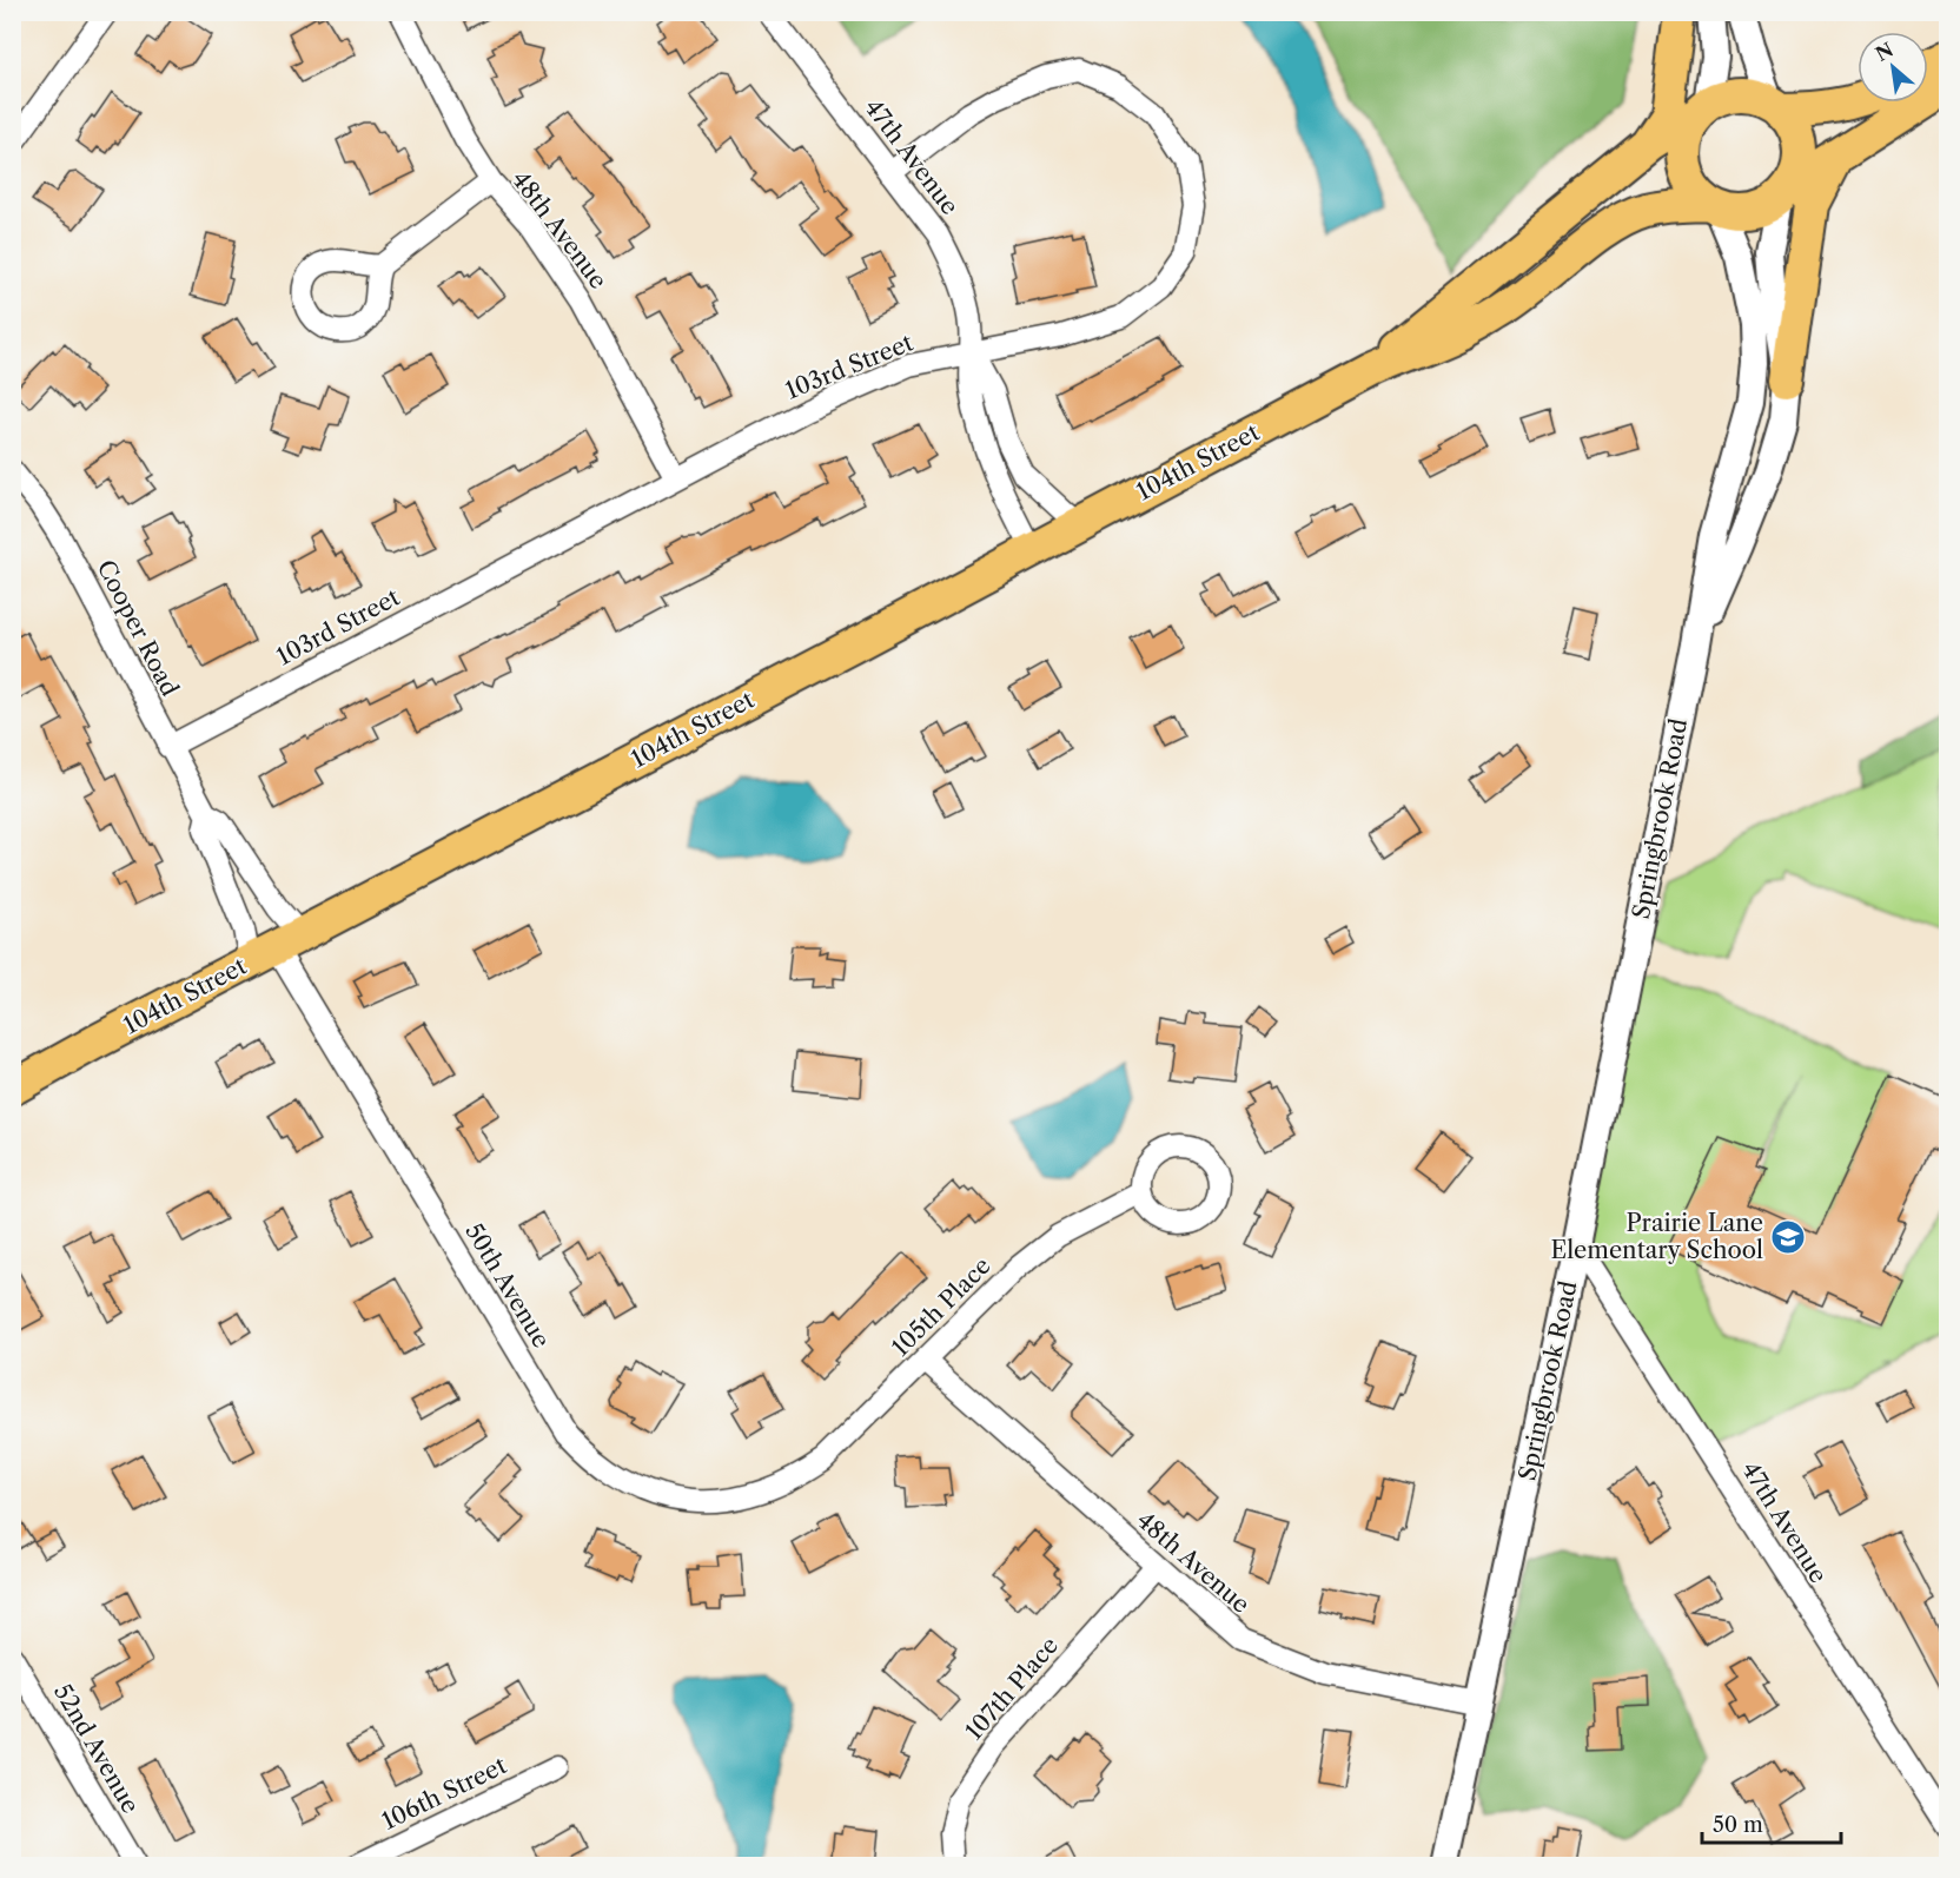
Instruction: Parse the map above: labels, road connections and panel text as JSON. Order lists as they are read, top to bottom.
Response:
{
  "streets": {
    "main road": ["104th Street"],
    "street": [
      "47th Avenue",
      "48th Avenue",
      "103rd Street",
      "Cooper Road",
      "Springbrook Road",
      "50th Avenue",
      "105th Place",
      "107th Place",
      "52nd Avenue",
      "106th Street"
    ]
  },
  "crossings": [
    ["47th Avenue", "103rd Street"],
    ["47th Avenue", "104th Street"],
    ["47th Avenue", "Springbrook Road"],
    ["48th Avenue", "103rd Street"],
    ["48th Avenue", "Springbrook Road"],
    ["48th Avenue", "105th Place"],
    ["48th Avenue", "107th Place"],
    ["103rd Street", "Cooper Road"],
    ["104th Street", "Cooper Road"],
    ["104th Street", "Springbrook Road"],
    ["104th Street", "50th Avenue"],
    ["Cooper Road", "50th Avenue"],
    ["50th Avenue", "105th Place"]
  ],
  "places": {
    "school or university": ["Prairie Lane Elementary School"]
  },
  "scale_bar": "50 m",
  "north": "top left"
}
